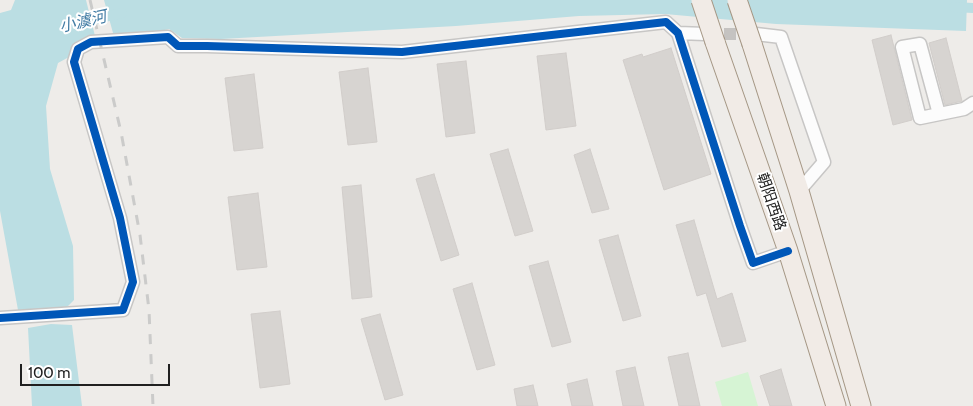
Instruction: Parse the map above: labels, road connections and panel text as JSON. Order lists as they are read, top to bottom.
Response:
{
  "streets": {
    "main road": ["朝阳西路"]
  },
  "water": ["小澞河"],
  "scale_bar": "100 m"
}
